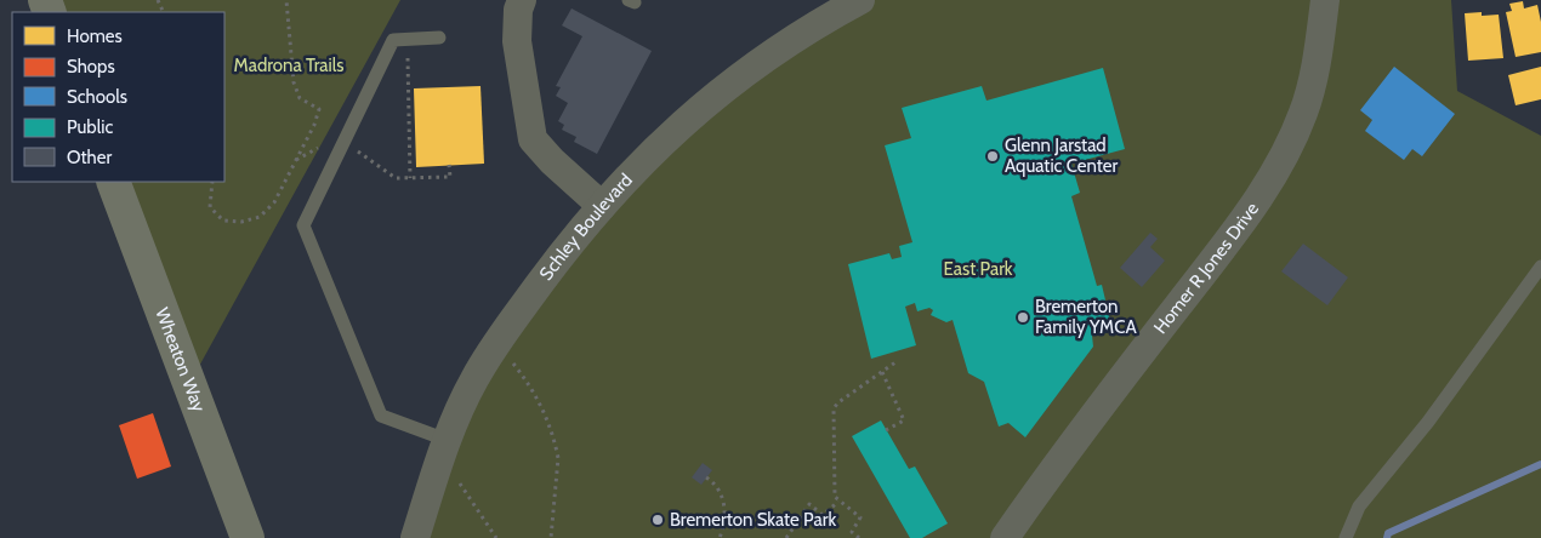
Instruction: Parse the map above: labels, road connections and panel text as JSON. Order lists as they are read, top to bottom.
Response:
{
  "streets": {
    "main road": ["Wheaton Way"],
    "street": ["Schley Boulevard", "Homer R Jones Drive"]
  },
  "parks": ["Madrona Trails", "East Park"],
  "places": ["Glenn Jarstad Aquatic Center", "Bremerton Family YMCA", "Bremerton Skate Park"],
  "legend": [
    "Homes",
    "Shops",
    "Schools",
    "Public",
    "Other"
  ]
}
